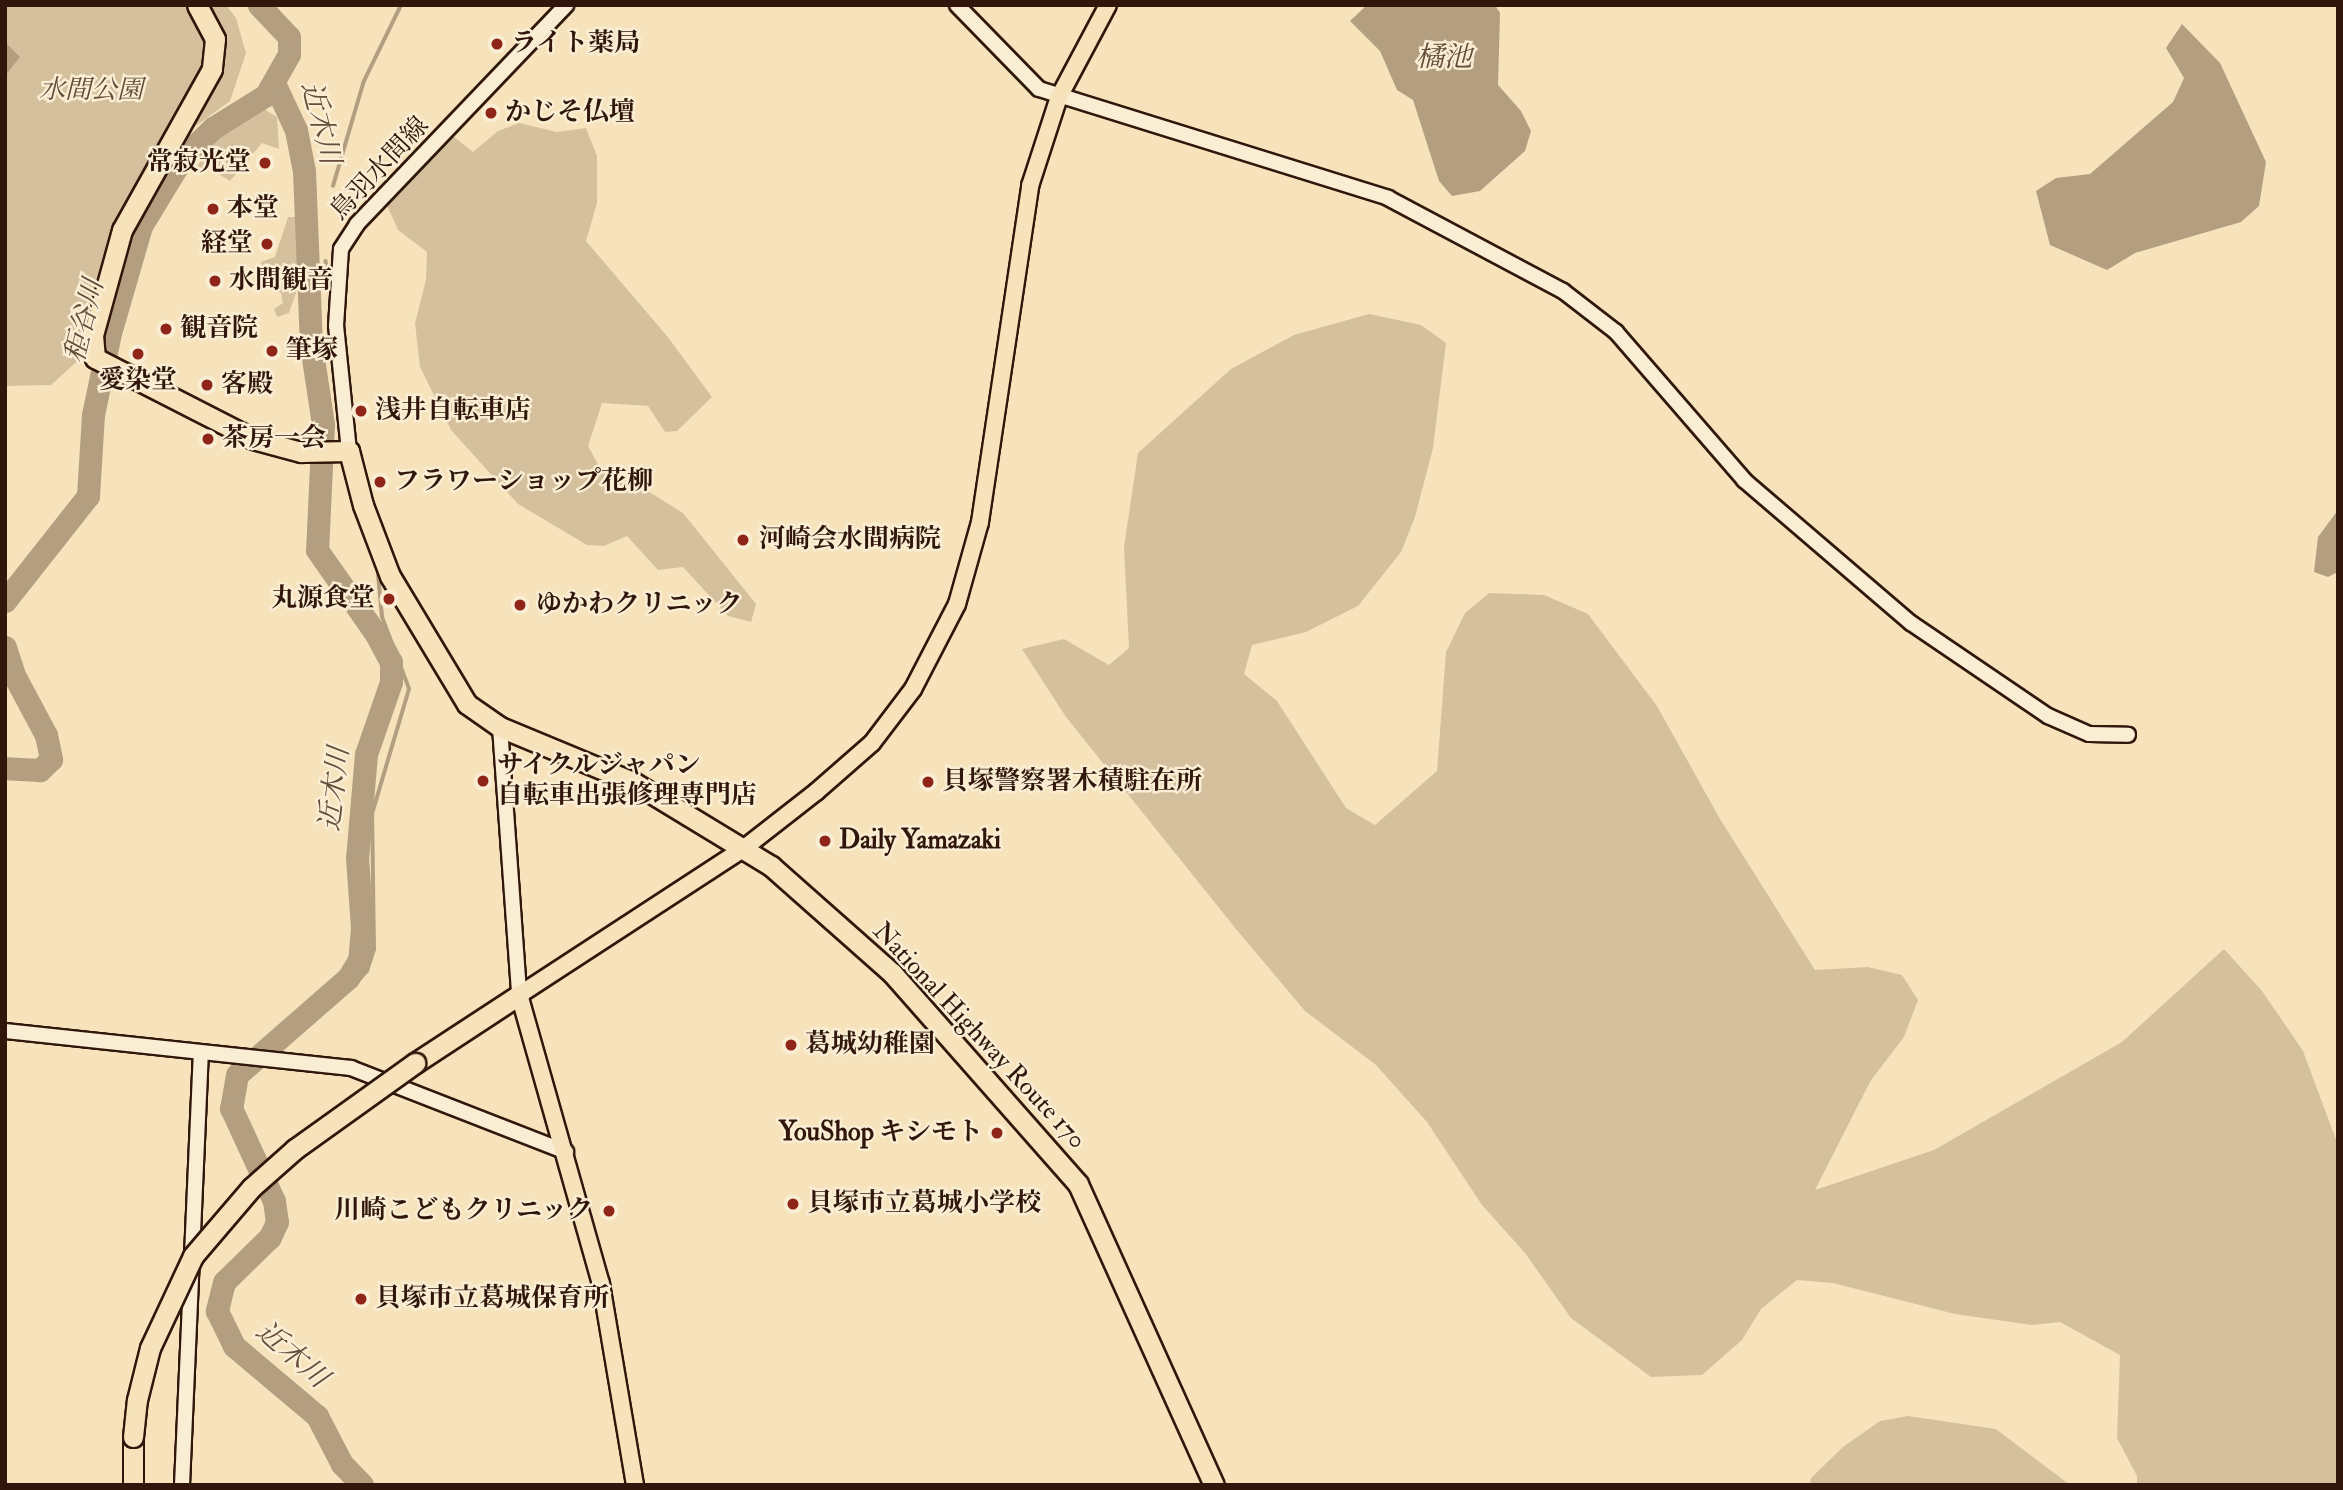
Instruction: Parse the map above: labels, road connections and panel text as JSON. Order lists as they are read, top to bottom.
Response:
{
  "streets": {
    "highway": ["National Highway Route 170"],
    "street": ["鳥羽水間線"]
  },
  "crossings": [
    ["鳥羽水間線", "National Highway Route 170"]
  ],
  "water": ["橘池", "近木川", "秬谷川"],
  "parks": ["水間公園"],
  "places": [
    "ライト薬局",
    "かじそ仏壇",
    "常寂光堂",
    "本堂",
    "経堂",
    "水間観音",
    "観音院",
    "筆塚",
    "愛染堂",
    "客殿",
    "浅井自転車店",
    "茶房一会",
    "フラワーショップ花柳",
    "河崎会水間病院",
    "丸源食堂",
    "ゆかわクリニック",
    "サイクルジャパン 自転車出張修理専門店",
    "貝塚警察署木積駐在所",
    "Daily Yamazaki",
    "葛城幼稚園",
    "YouShop キシモト",
    "貝塚市立葛城小学校",
    "川崎こどもクリニック",
    "貝塚市立葛城保育所"
  ]
}
